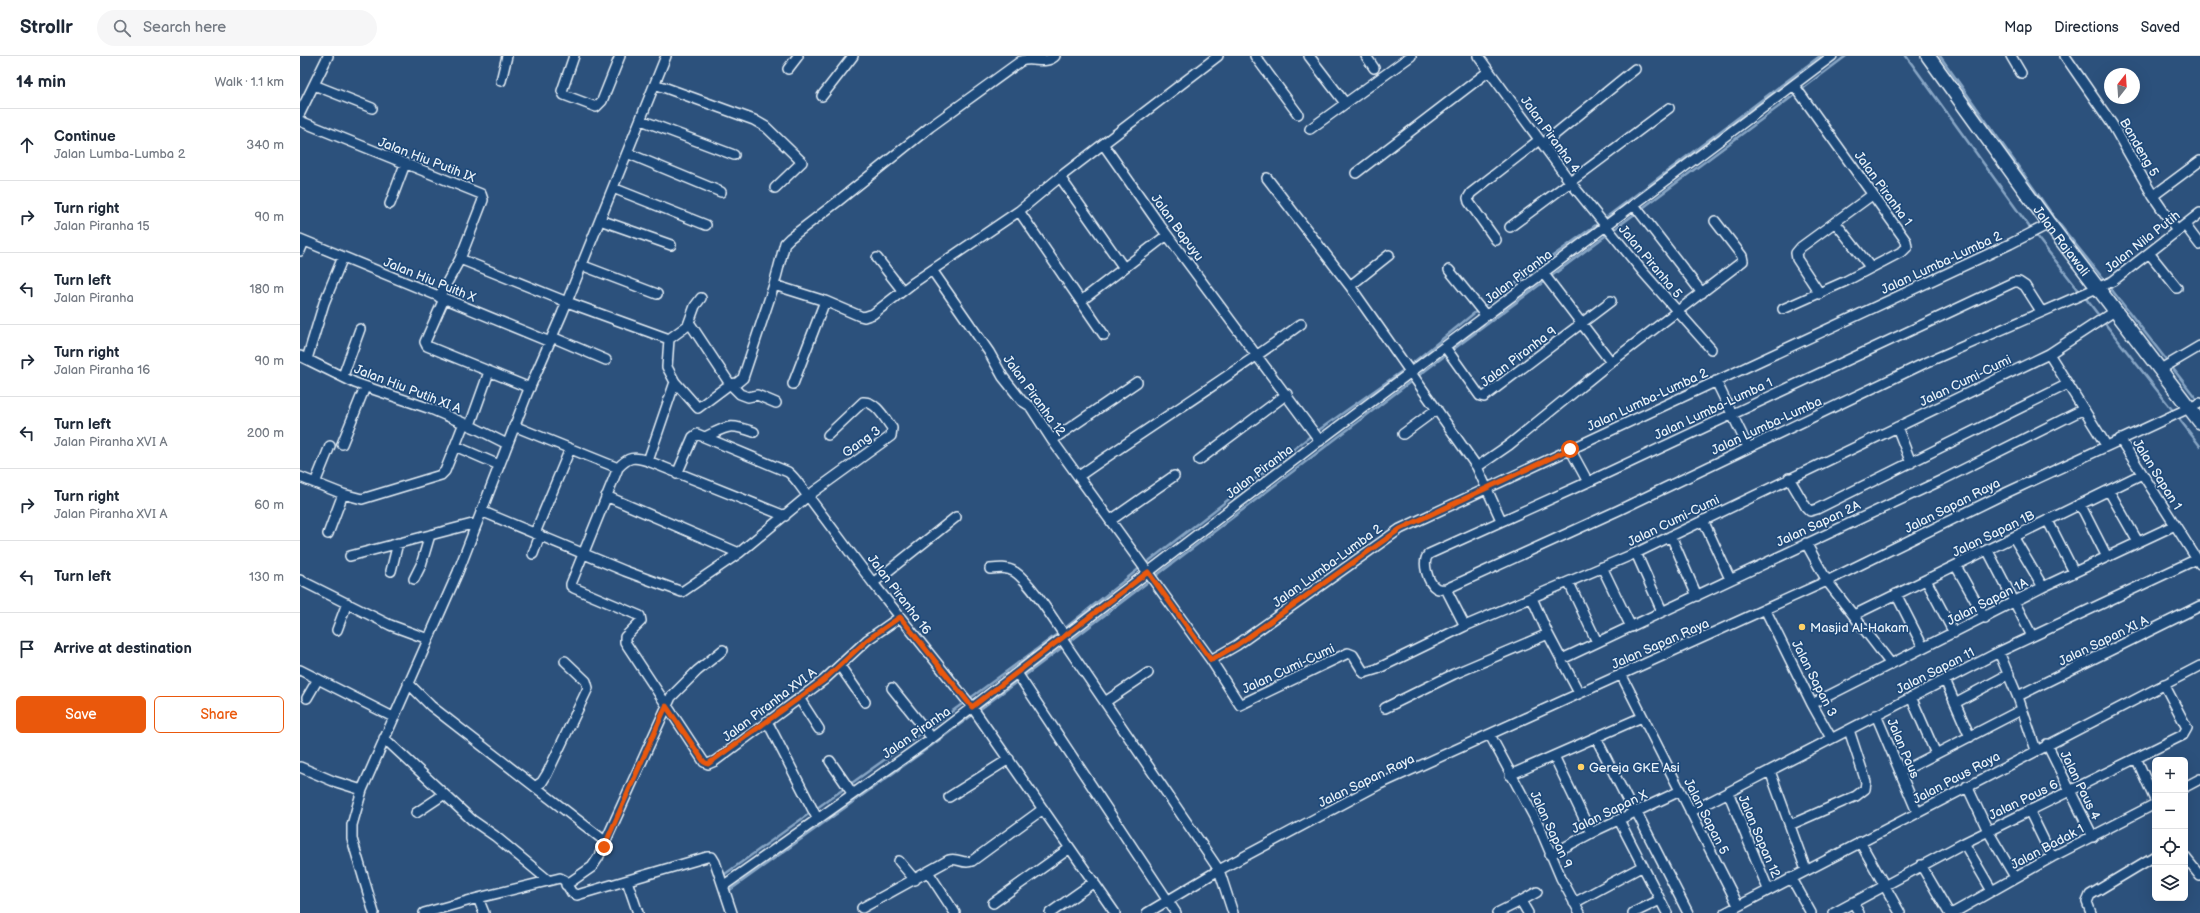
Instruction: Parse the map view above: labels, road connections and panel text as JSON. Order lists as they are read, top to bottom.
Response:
{
  "streets": {
    "main road": ["Jalan Rajawali"],
    "street": [
      "Jalan Piranha 4",
      "Bandeng 5",
      "Jalan Hiu Putih IX",
      "Jalan Piranha 1",
      "Jalan Bapuyu",
      "Jalan Nila Putih",
      "Jalan Piranha 5",
      "Jalan Lumba-Lumba 2",
      "Jalan Piranha",
      "Jalan Hiu Puith X",
      "Jalan Piranha 9",
      "Jalan Cumi-Cumi",
      "Jalan Hiu Putih XI A",
      "Jalan Piranha 12",
      "Jalan Lumba-Lumba 1",
      "Jalan Lumba-Lumba",
      "Gang 3",
      "Jalan Sapan 1",
      "Jalan Sapan Raya",
      "Jalan Sapan 2A",
      "Jalan Sapan 1B",
      "Jalan Piranha 16",
      "Jalan Sapan 1A",
      "Jalan Sapan XI A",
      "Jalan Sapan 11",
      "Jalan Sapan 3",
      "Jalan Piranha XVI A",
      "Jalan Paus",
      "Jalan Paus Raya",
      "Jalan Paus 4",
      "Jalan Paus 6",
      "Jalan Sapan X",
      "Jalan Sapan 5",
      "Jalan Sapan 9",
      "Jalan Sapan 12",
      "Jalan Badak 1"
    ]
  },
  "crossings": [
    ["Jalan Piranha 4", "Jalan Piranha 5"],
    ["Jalan Piranha 4", "Jalan Piranha"],
    ["Bandeng 5", "Jalan Nila Putih"],
    ["Jalan Piranha 1", "Jalan Piranha"],
    ["Jalan Bapuyu", "Jalan Piranha"],
    ["Jalan Rajawali", "Jalan Nila Putih"],
    ["Jalan Rajawali", "Jalan Lumba-Lumba 2"],
    ["Jalan Rajawali", "Jalan Cumi-Cumi"],
    ["Jalan Rajawali", "Jalan Lumba-Lumba"],
    ["Jalan Rajawali", "Jalan Sapan Raya"],
    ["Jalan Nila Putih", "Jalan Lumba-Lumba"],
    ["Jalan Piranha 5", "Jalan Piranha"],
    ["Jalan Lumba-Lumba 2", "Jalan Piranha 12"],
    ["Jalan Piranha", "Jalan Piranha 9"],
    ["Jalan Piranha", "Jalan Piranha 12"],
    ["Jalan Piranha", "Jalan Piranha 16"],
    ["Jalan Cumi-Cumi", "Jalan Piranha 12"],
    ["Jalan Lumba-Lumba 1", "Jalan Lumba-Lumba"],
    ["Gang 3", "Jalan Piranha 16"],
    ["Jalan Sapan 1", "Jalan Sapan Raya"],
    ["Jalan Sapan 1", "Jalan Sapan 1B"],
    ["Jalan Sapan 1", "Jalan Sapan 1A"],
    ["Jalan Sapan 1", "Jalan Sapan 11"],
    ["Jalan Sapan Raya", "Jalan Sapan 3"],
    ["Jalan Sapan Raya", "Jalan Sapan 5"],
    ["Jalan Sapan Raya", "Jalan Sapan 9"],
    ["Jalan Piranha 16", "Jalan Piranha XVI A"],
    ["Jalan Sapan 1A", "Jalan Sapan 3"],
    ["Jalan Sapan 11", "Jalan Sapan 3"],
    ["Jalan Sapan 11", "Jalan Paus"],
    ["Jalan Sapan 11", "Jalan Sapan 5"],
    ["Jalan Sapan 11", "Jalan Sapan 12"],
    ["Jalan Paus", "Jalan Paus Raya"],
    ["Jalan Paus Raya", "Jalan Paus 4"],
    ["Jalan Paus Raya", "Jalan Paus 6"],
    ["Jalan Paus Raya", "Jalan Sapan 5"],
    ["Jalan Paus Raya", "Jalan Sapan 12"],
    ["Jalan Paus 4", "Jalan Paus 6"],
    ["Jalan Paus 4", "Jalan Badak 1"],
    ["Jalan Sapan X", "Jalan Sapan 5"],
    ["Jalan Sapan X", "Jalan Sapan 9"]
  ],
  "places": ["Masjid Al-Hakam", "Gereja GKE Asi"],
  "north": "top",
  "page": {
    "header": "Strollr",
    "search": "Search here",
    "nav": ["Map", "Directions", "Saved"],
    "heading": ["14 min", "Walk · 1.1 km"],
    "list": [
      ["Continue", "Jalan Lumba-Lumba 2", "340 m"],
      ["Turn right", "Jalan Piranha 15", "90 m"],
      ["Turn left", "Jalan Piranha", "180 m"],
      ["Turn right", "Jalan Piranha 16", "90 m"],
      ["Turn left", "Jalan Piranha XVI A", "200 m"],
      ["Turn right", "Jalan Piranha XVI A", "60 m"],
      ["Turn left", "130 m"],
      "Arrive at destination"
    ],
    "buttons": ["Save", "Share"],
    "map_buttons": ["+", "−"]
  }
}
